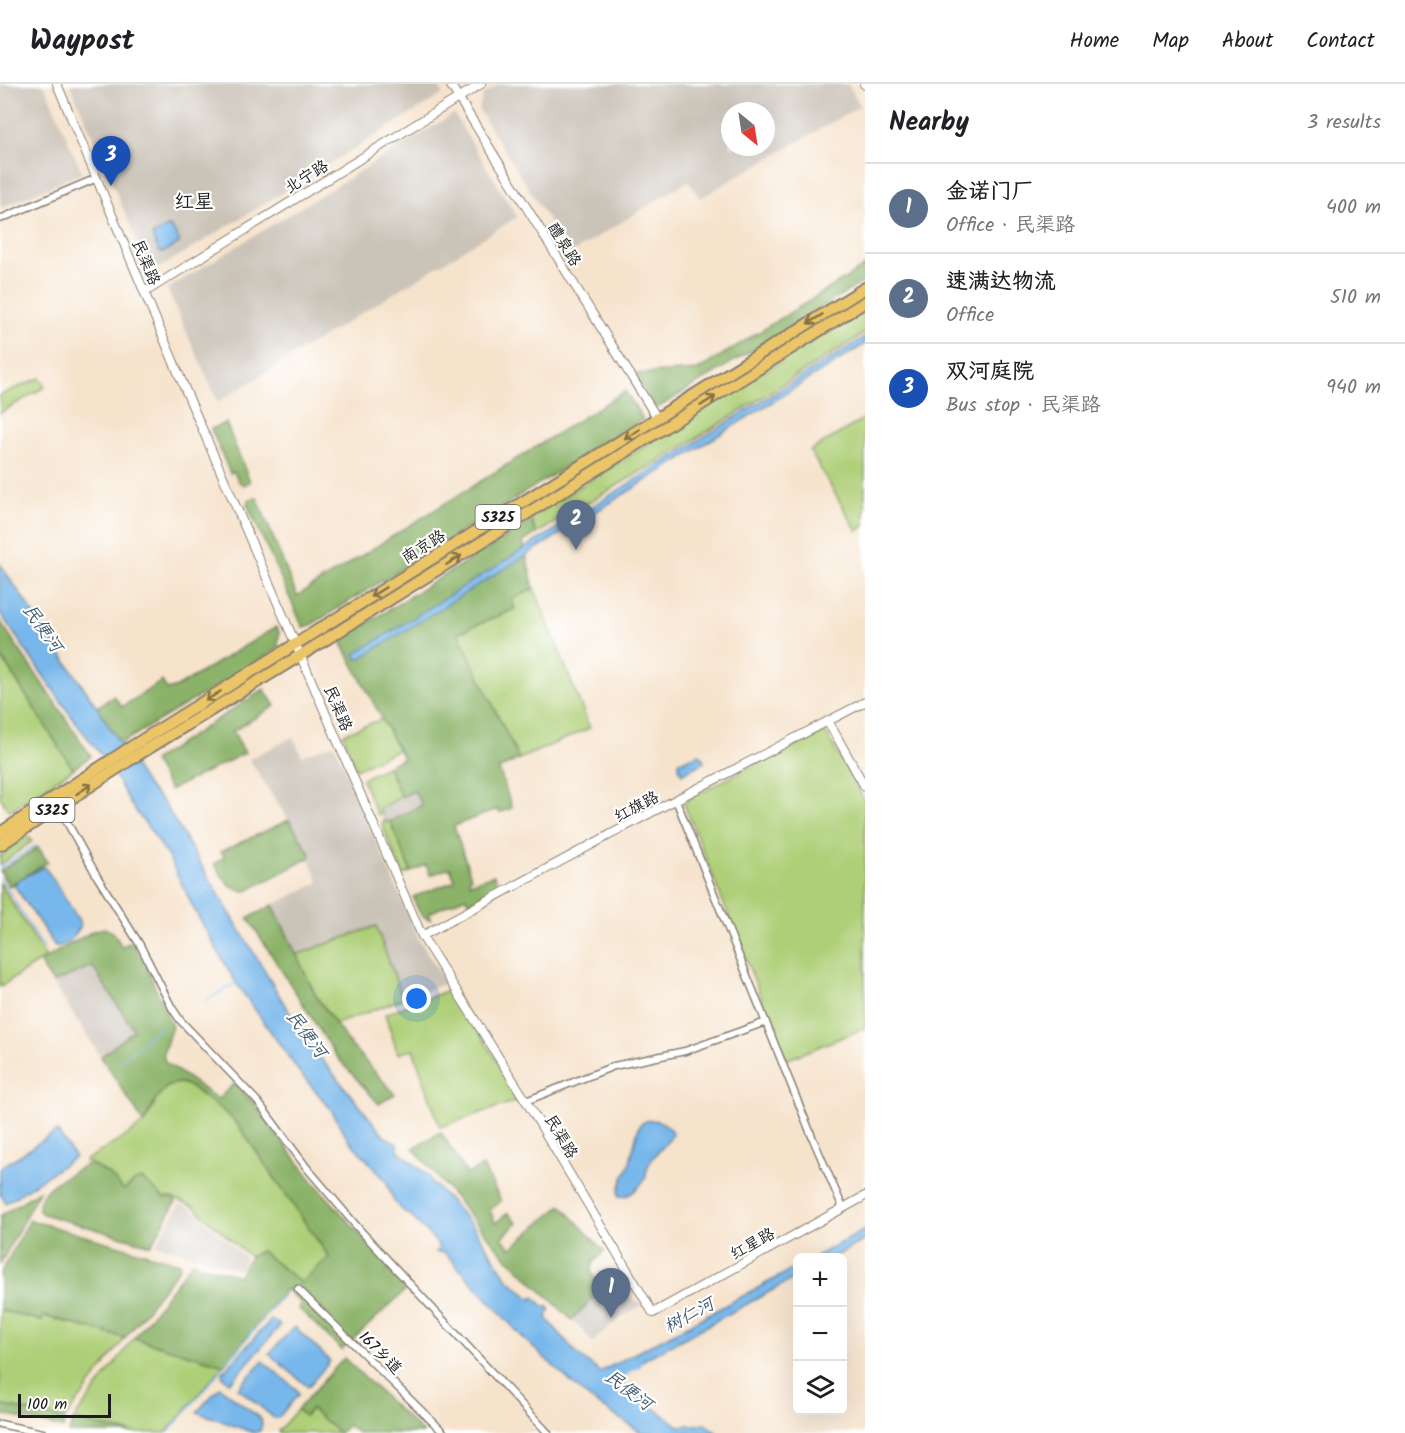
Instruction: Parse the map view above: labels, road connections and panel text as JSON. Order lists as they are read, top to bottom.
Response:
{
  "streets": {
    "main road": ["S325", "南京路"],
    "street": [
      "北宁路",
      "醴泉路",
      "民渠路",
      "红旗路",
      "红星路",
      "167乡道"
    ]
  },
  "crossings": [
    ["北宁路", "醴泉路"],
    ["北宁路", "民渠路"],
    ["醴泉路", "南京路"],
    ["民渠路", "南京路"],
    ["民渠路", "红旗路"],
    ["民渠路", "红星路"]
  ],
  "districts": ["红星"],
  "water": ["民便河", "树仁河"],
  "scale_bar": "100 m",
  "north": "bottom right",
  "page": {
    "header": "Waypost",
    "nav": [
      "Home",
      "Map",
      "About",
      "Contact"
    ],
    "heading": ["Nearby", "3 results"],
    "pins": ["3", "2", "1"],
    "list": [
      {
        "mark": "1",
        "name": "金诺门厂",
        "note": "Office · 民渠路",
        "value": "400 m"
      },
      {
        "mark": "2",
        "name": "速满达物流",
        "note": "Office",
        "value": "510 m"
      },
      {
        "mark": "3",
        "name": "双河庭院",
        "note": "Bus stop · 民渠路",
        "value": "940 m"
      }
    ],
    "map_buttons": ["+", "−"],
    "scale": "100 m"
  }
}
